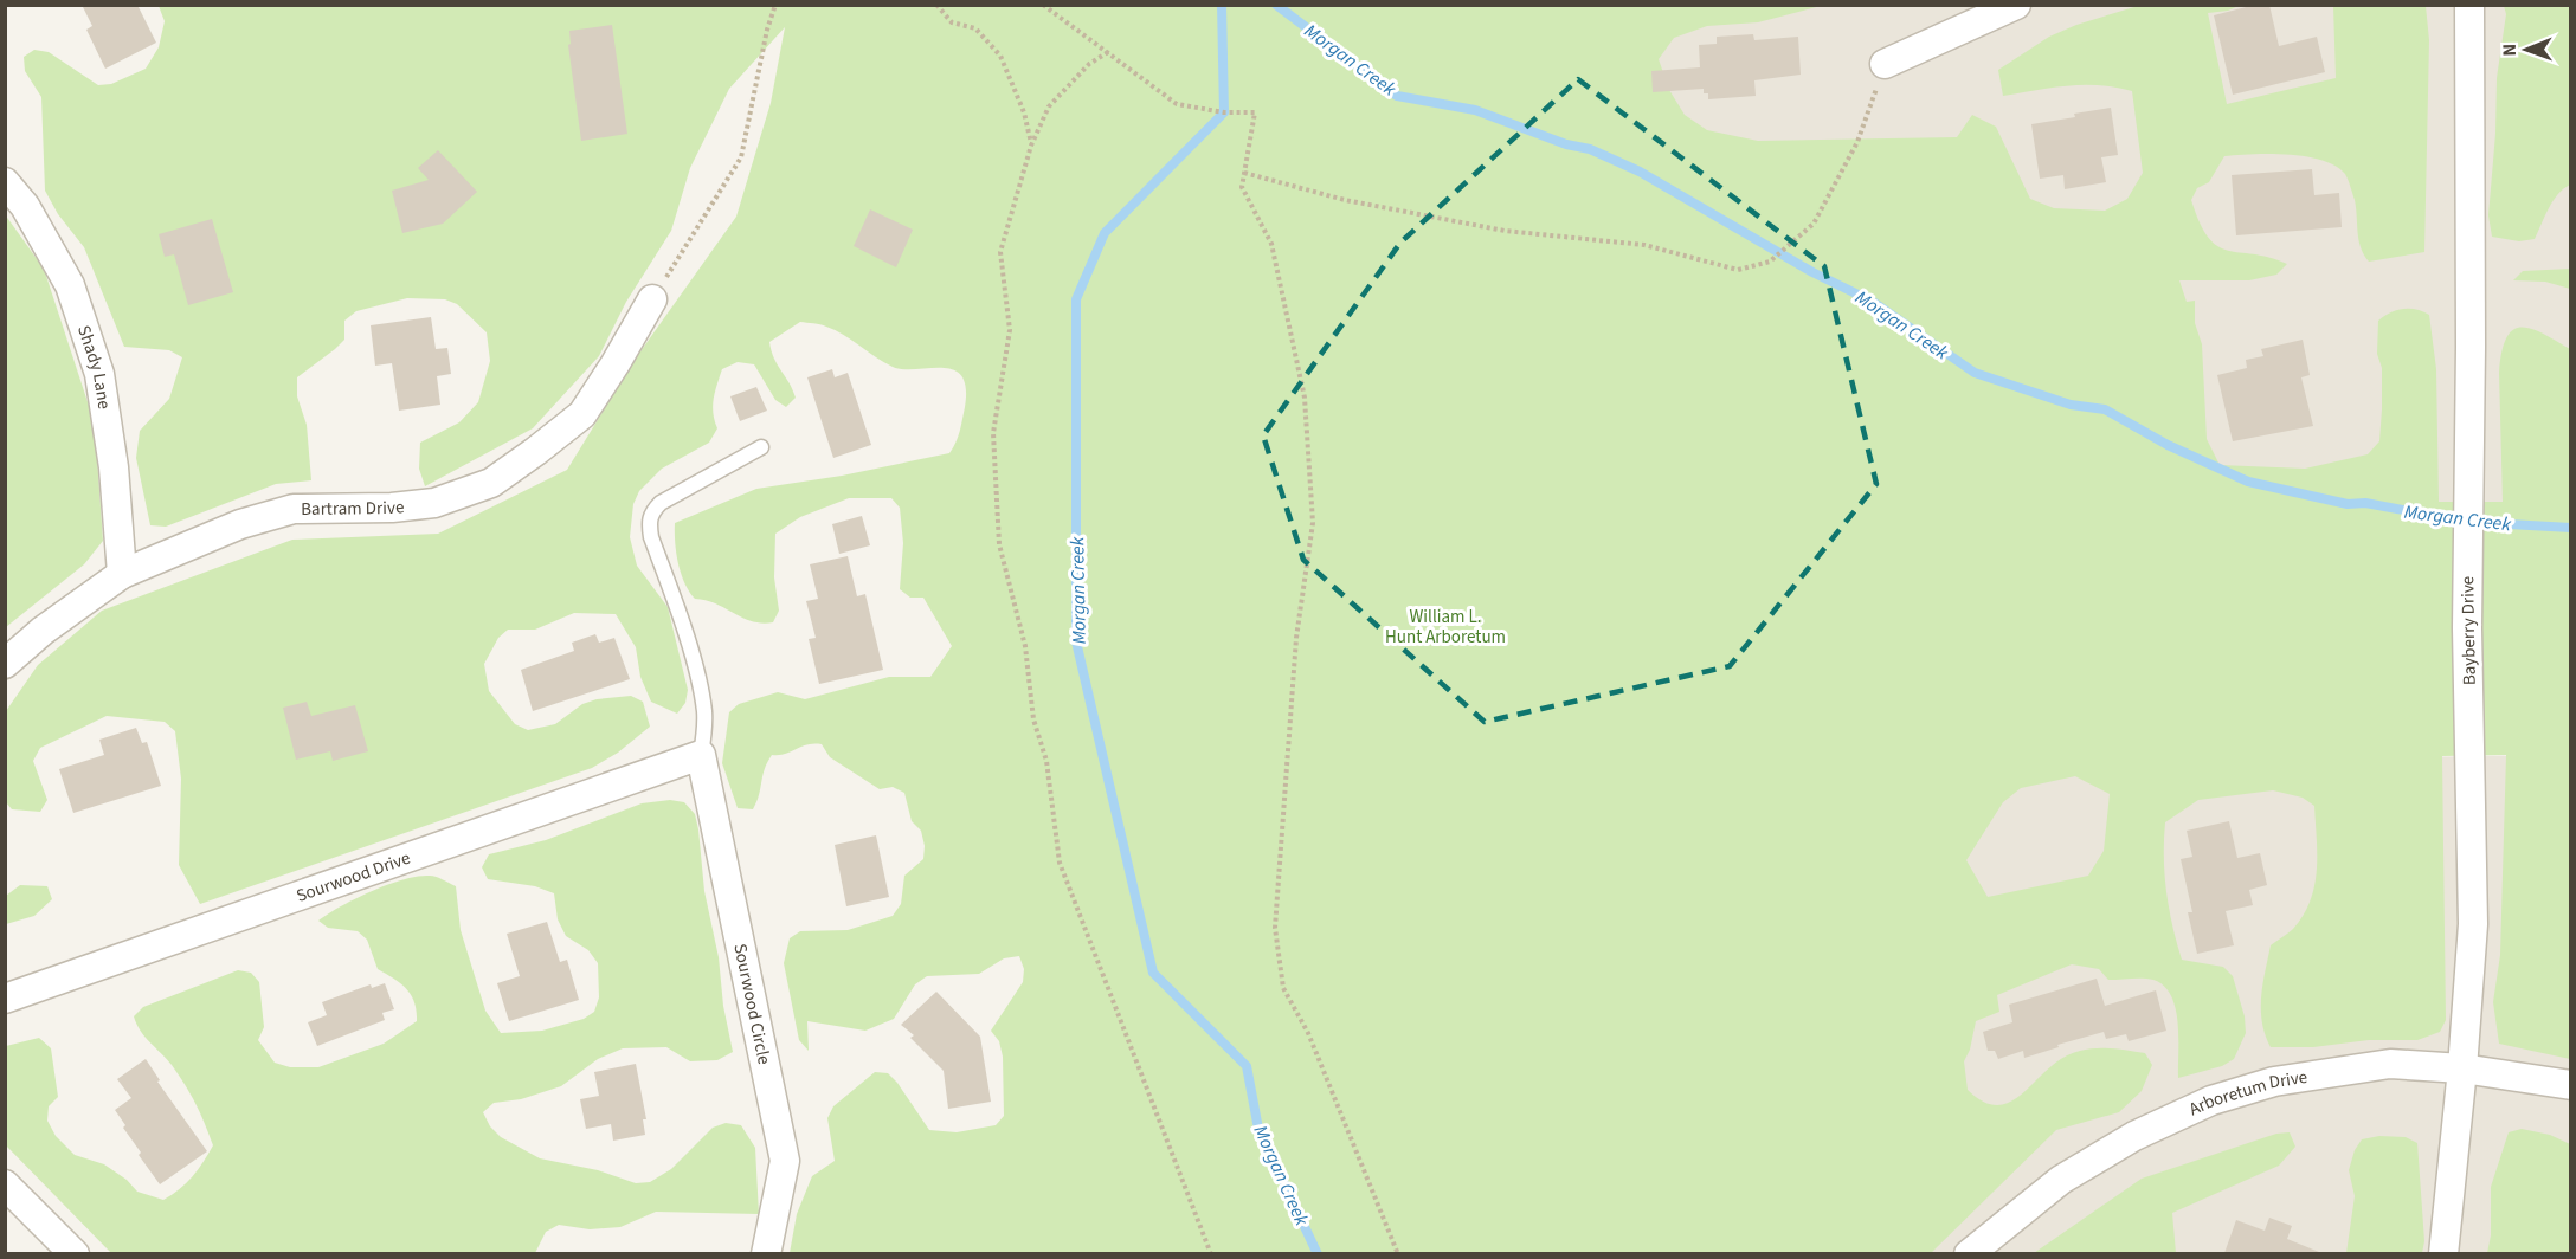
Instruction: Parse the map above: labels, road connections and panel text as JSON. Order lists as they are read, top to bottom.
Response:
{
  "streets": {
    "street": [
      "Shady Lane",
      "Bartram Drive",
      "Bayberry Drive",
      "Sourwood Drive",
      "Sourwood Circle",
      "Arboretum Drive"
    ]
  },
  "crossings": [
    ["Shady Lane", "Bartram Drive"],
    ["Bayberry Drive", "Arboretum Drive"],
    ["Sourwood Drive", "Sourwood Circle"]
  ],
  "water": ["Morgan Creek"],
  "parks": ["William L. Hunt Arboretum"],
  "north": "left"
}
